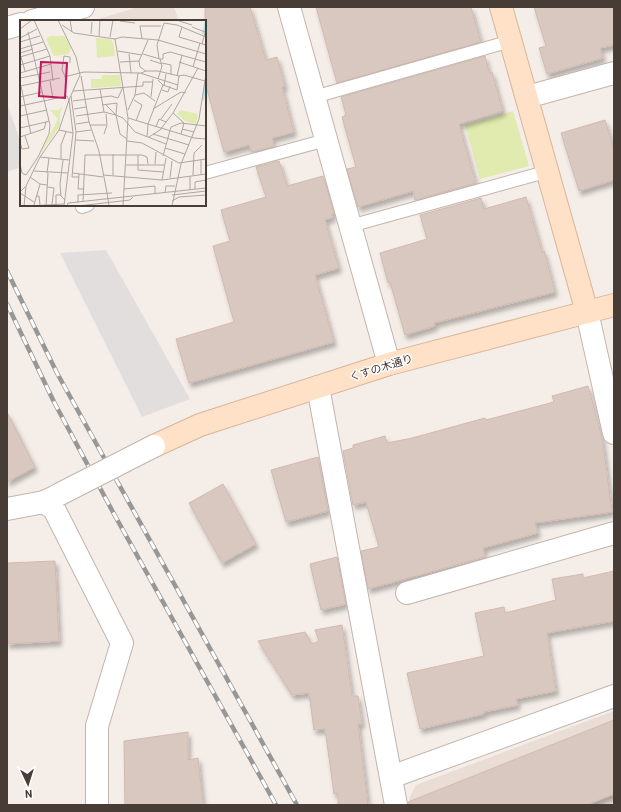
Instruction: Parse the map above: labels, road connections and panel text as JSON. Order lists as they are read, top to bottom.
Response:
{
  "streets": {
    "street": ["くすの木通り"]
  },
  "north": "bottom"
}
